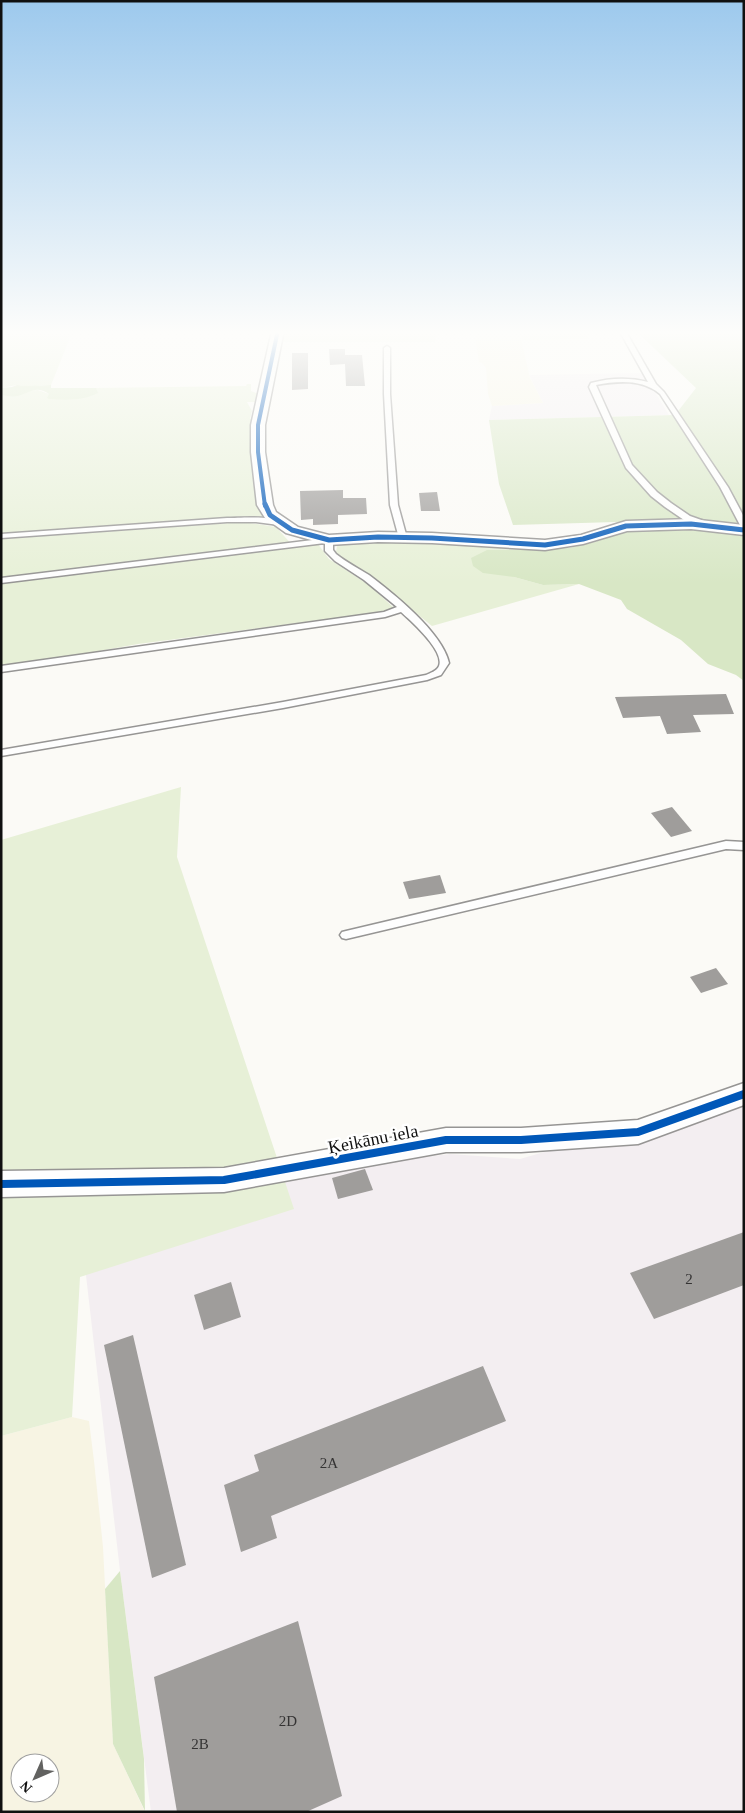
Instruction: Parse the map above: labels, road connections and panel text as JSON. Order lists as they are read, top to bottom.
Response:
{
  "streets": {
    "street": ["Ķeikānu iela"]
  },
  "house_numbers": [
    "2",
    "2A",
    "2D",
    "2B"
  ],
  "north": "bottom left"
}
